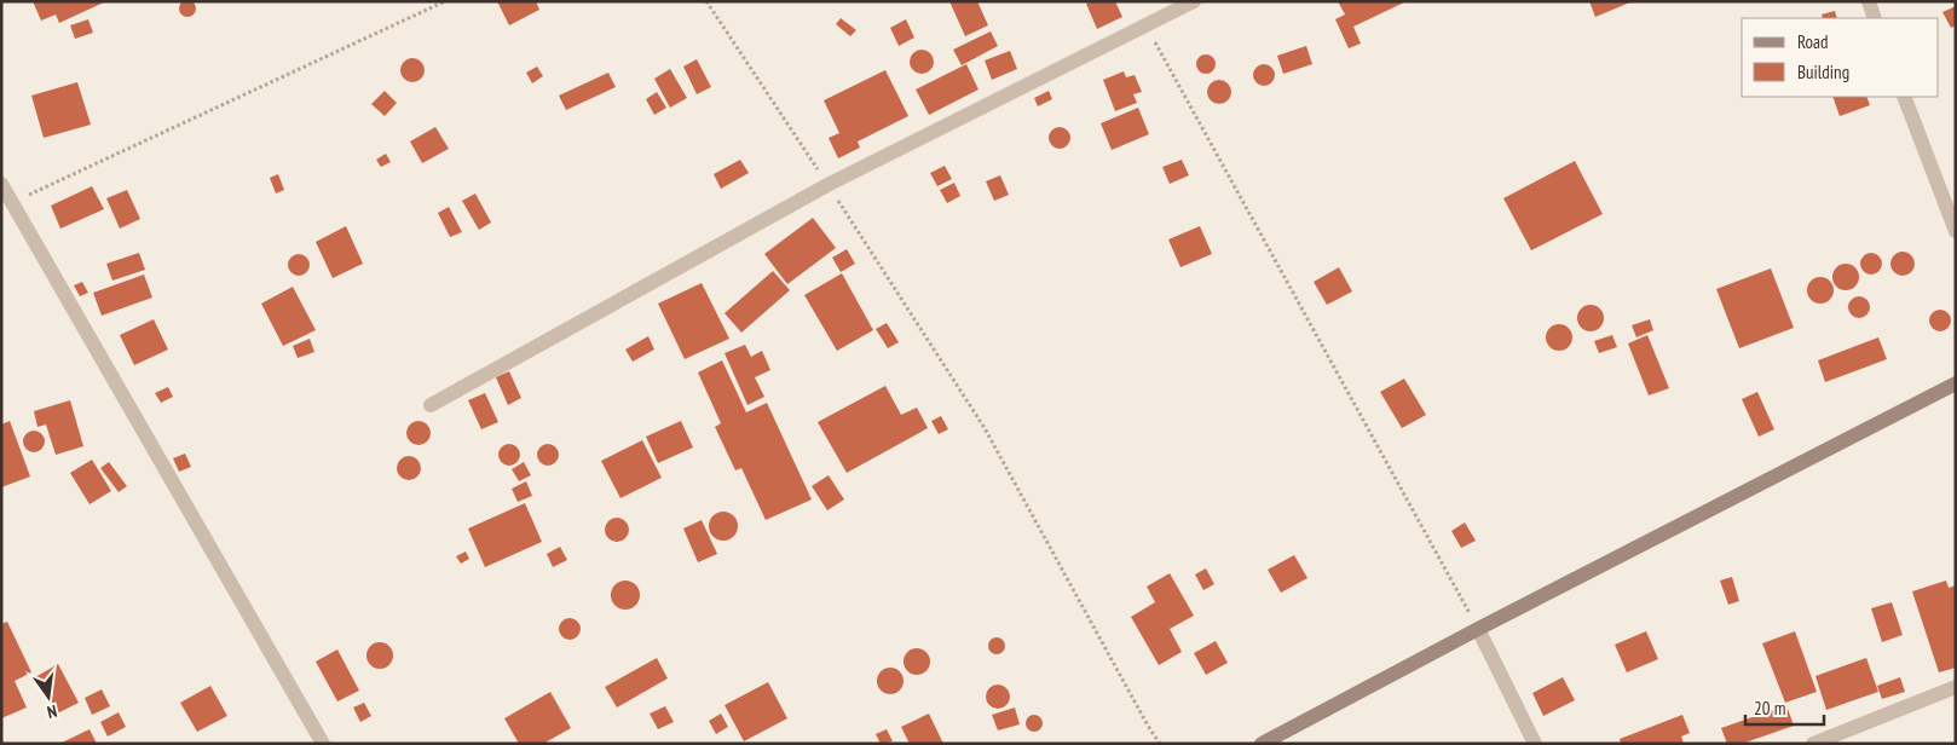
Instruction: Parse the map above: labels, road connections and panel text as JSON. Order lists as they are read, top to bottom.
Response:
{
  "legend": ["Road", "Building"],
  "scale_bar": "20 m",
  "north": "bottom"
}
